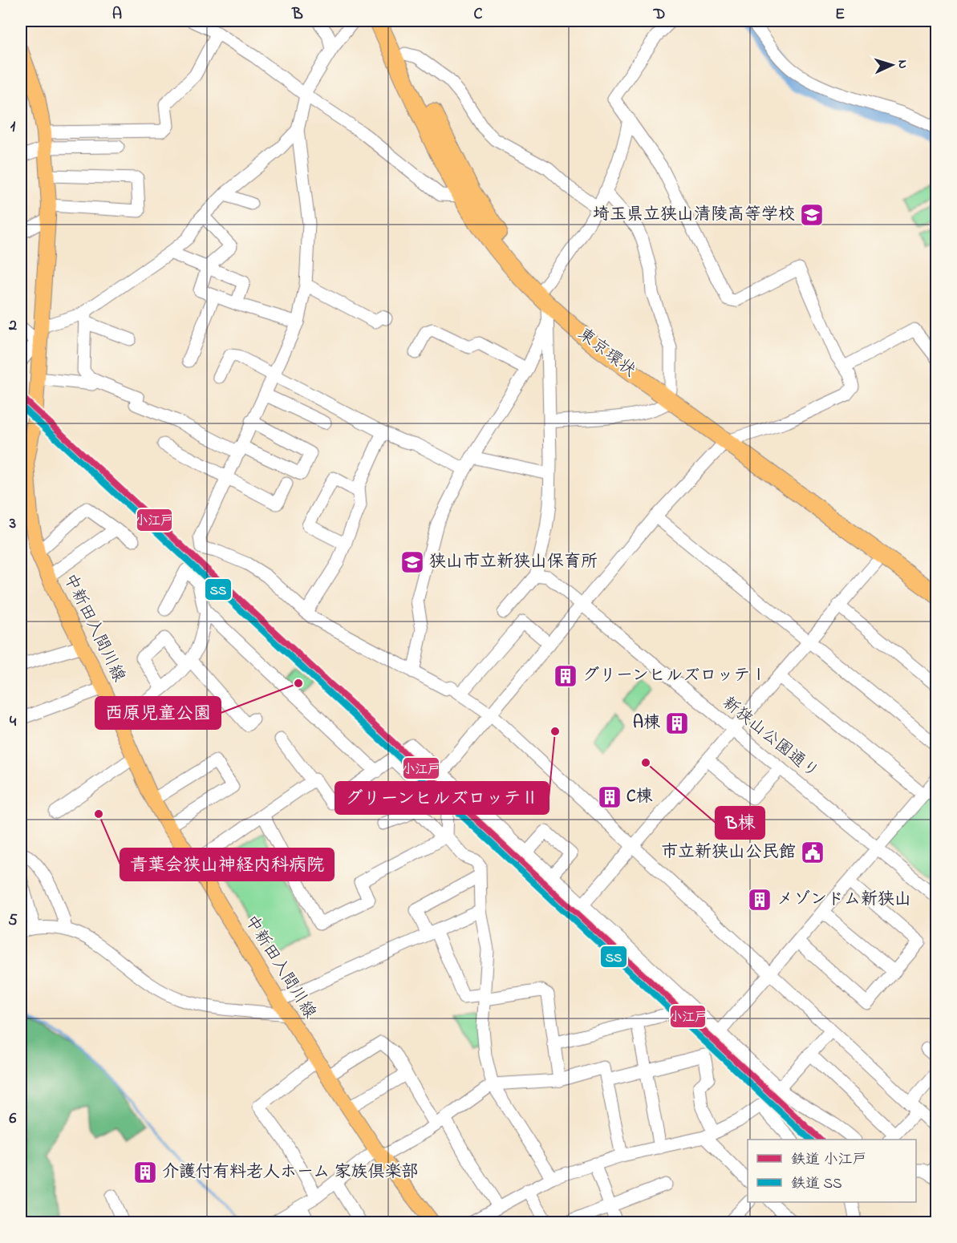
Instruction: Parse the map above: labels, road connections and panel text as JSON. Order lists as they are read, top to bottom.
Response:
{
  "streets": {
    "highway": ["東京環状"],
    "main road": ["中新田入間川線"],
    "street": ["新狭山公園通り"]
  },
  "places": {
    "school or university": ["埼玉県立狭山清陵高等学校", "狭山市立新狭山保育所"],
    "building": [
      "グリーンヒルズロッテⅠ",
      "A棟",
      "C棟",
      "メゾンドム新狭山",
      "介護付有料老人ホーム 家族倶楽部"
    ],
    "other": [
      "西原児童公園",
      "グリーンヒルズロッテⅡ",
      "B棟",
      "青葉会狭山神経内科病院"
    ],
    "public building": ["市立新狭山公民館"]
  },
  "lines": ["rail line 小江戸", "rail line SS"],
  "legend": ["鉄道 小江戸", "鉄道 SS"],
  "north": "right",
  "grid": {
    "columns": [
      "A",
      "B",
      "C",
      "D",
      "E"
    ],
    "rows": [
      "1",
      "2",
      "3",
      "4",
      "5",
      "6"
    ]
  }
}
